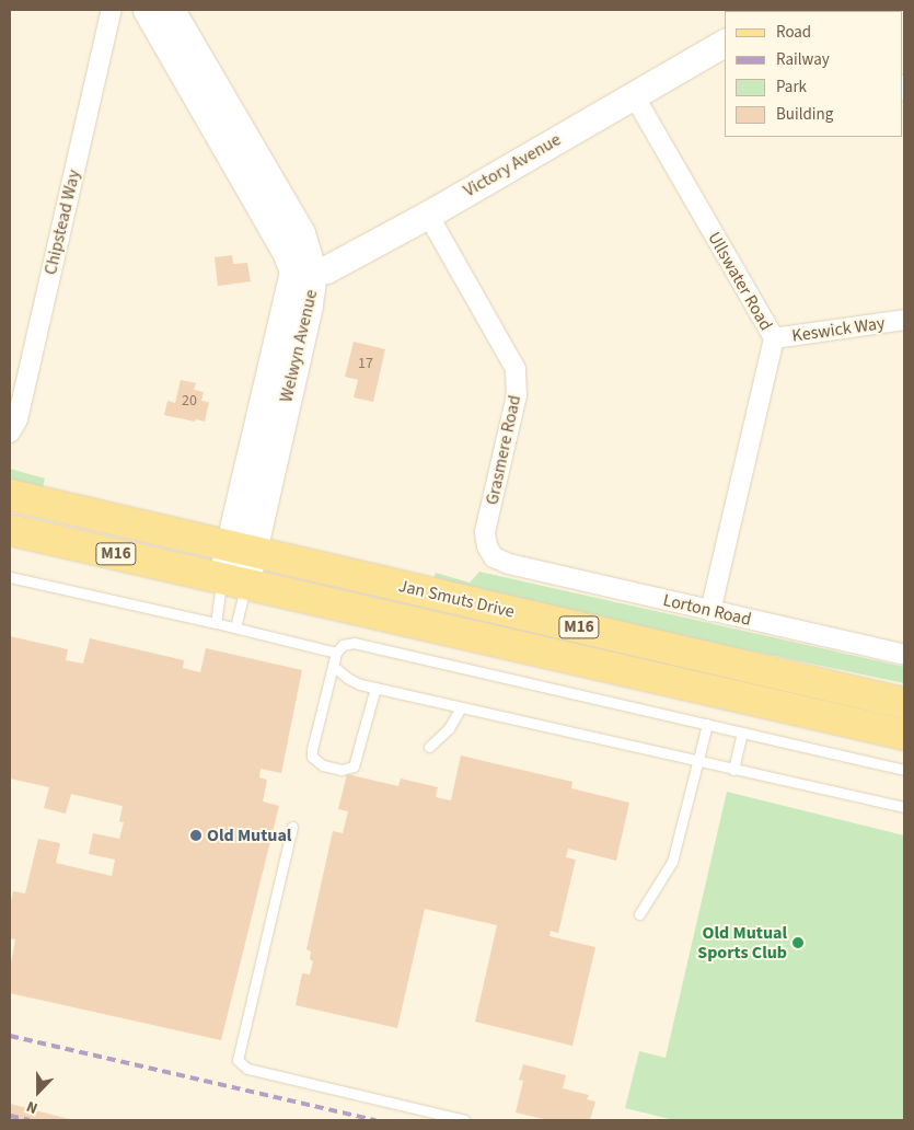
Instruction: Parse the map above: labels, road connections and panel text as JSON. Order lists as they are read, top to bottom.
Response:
{
  "streets": {
    "main road": ["M16", "Jan Smuts Drive"],
    "street": [
      "Victory Avenue",
      "Chipstead Way",
      "Ullswater Road",
      "Keswick Way",
      "Welwyn Avenue",
      "Grasmere Road",
      "Lorton Road"
    ]
  },
  "crossings": [
    ["Victory Avenue", "Ullswater Road"],
    ["Victory Avenue", "Welwyn Avenue"],
    ["Victory Avenue", "Grasmere Road"],
    ["Ullswater Road", "Keswick Way"],
    ["Ullswater Road", "Lorton Road"],
    ["Welwyn Avenue", "Jan Smuts Drive"],
    ["Grasmere Road", "Lorton Road"]
  ],
  "places": ["Old Mutual", "Old Mutual Sports Club"],
  "house_numbers": ["17", "20"],
  "legend": [
    "Road",
    "Railway",
    "Park",
    "Building"
  ],
  "north": "bottom"
}
